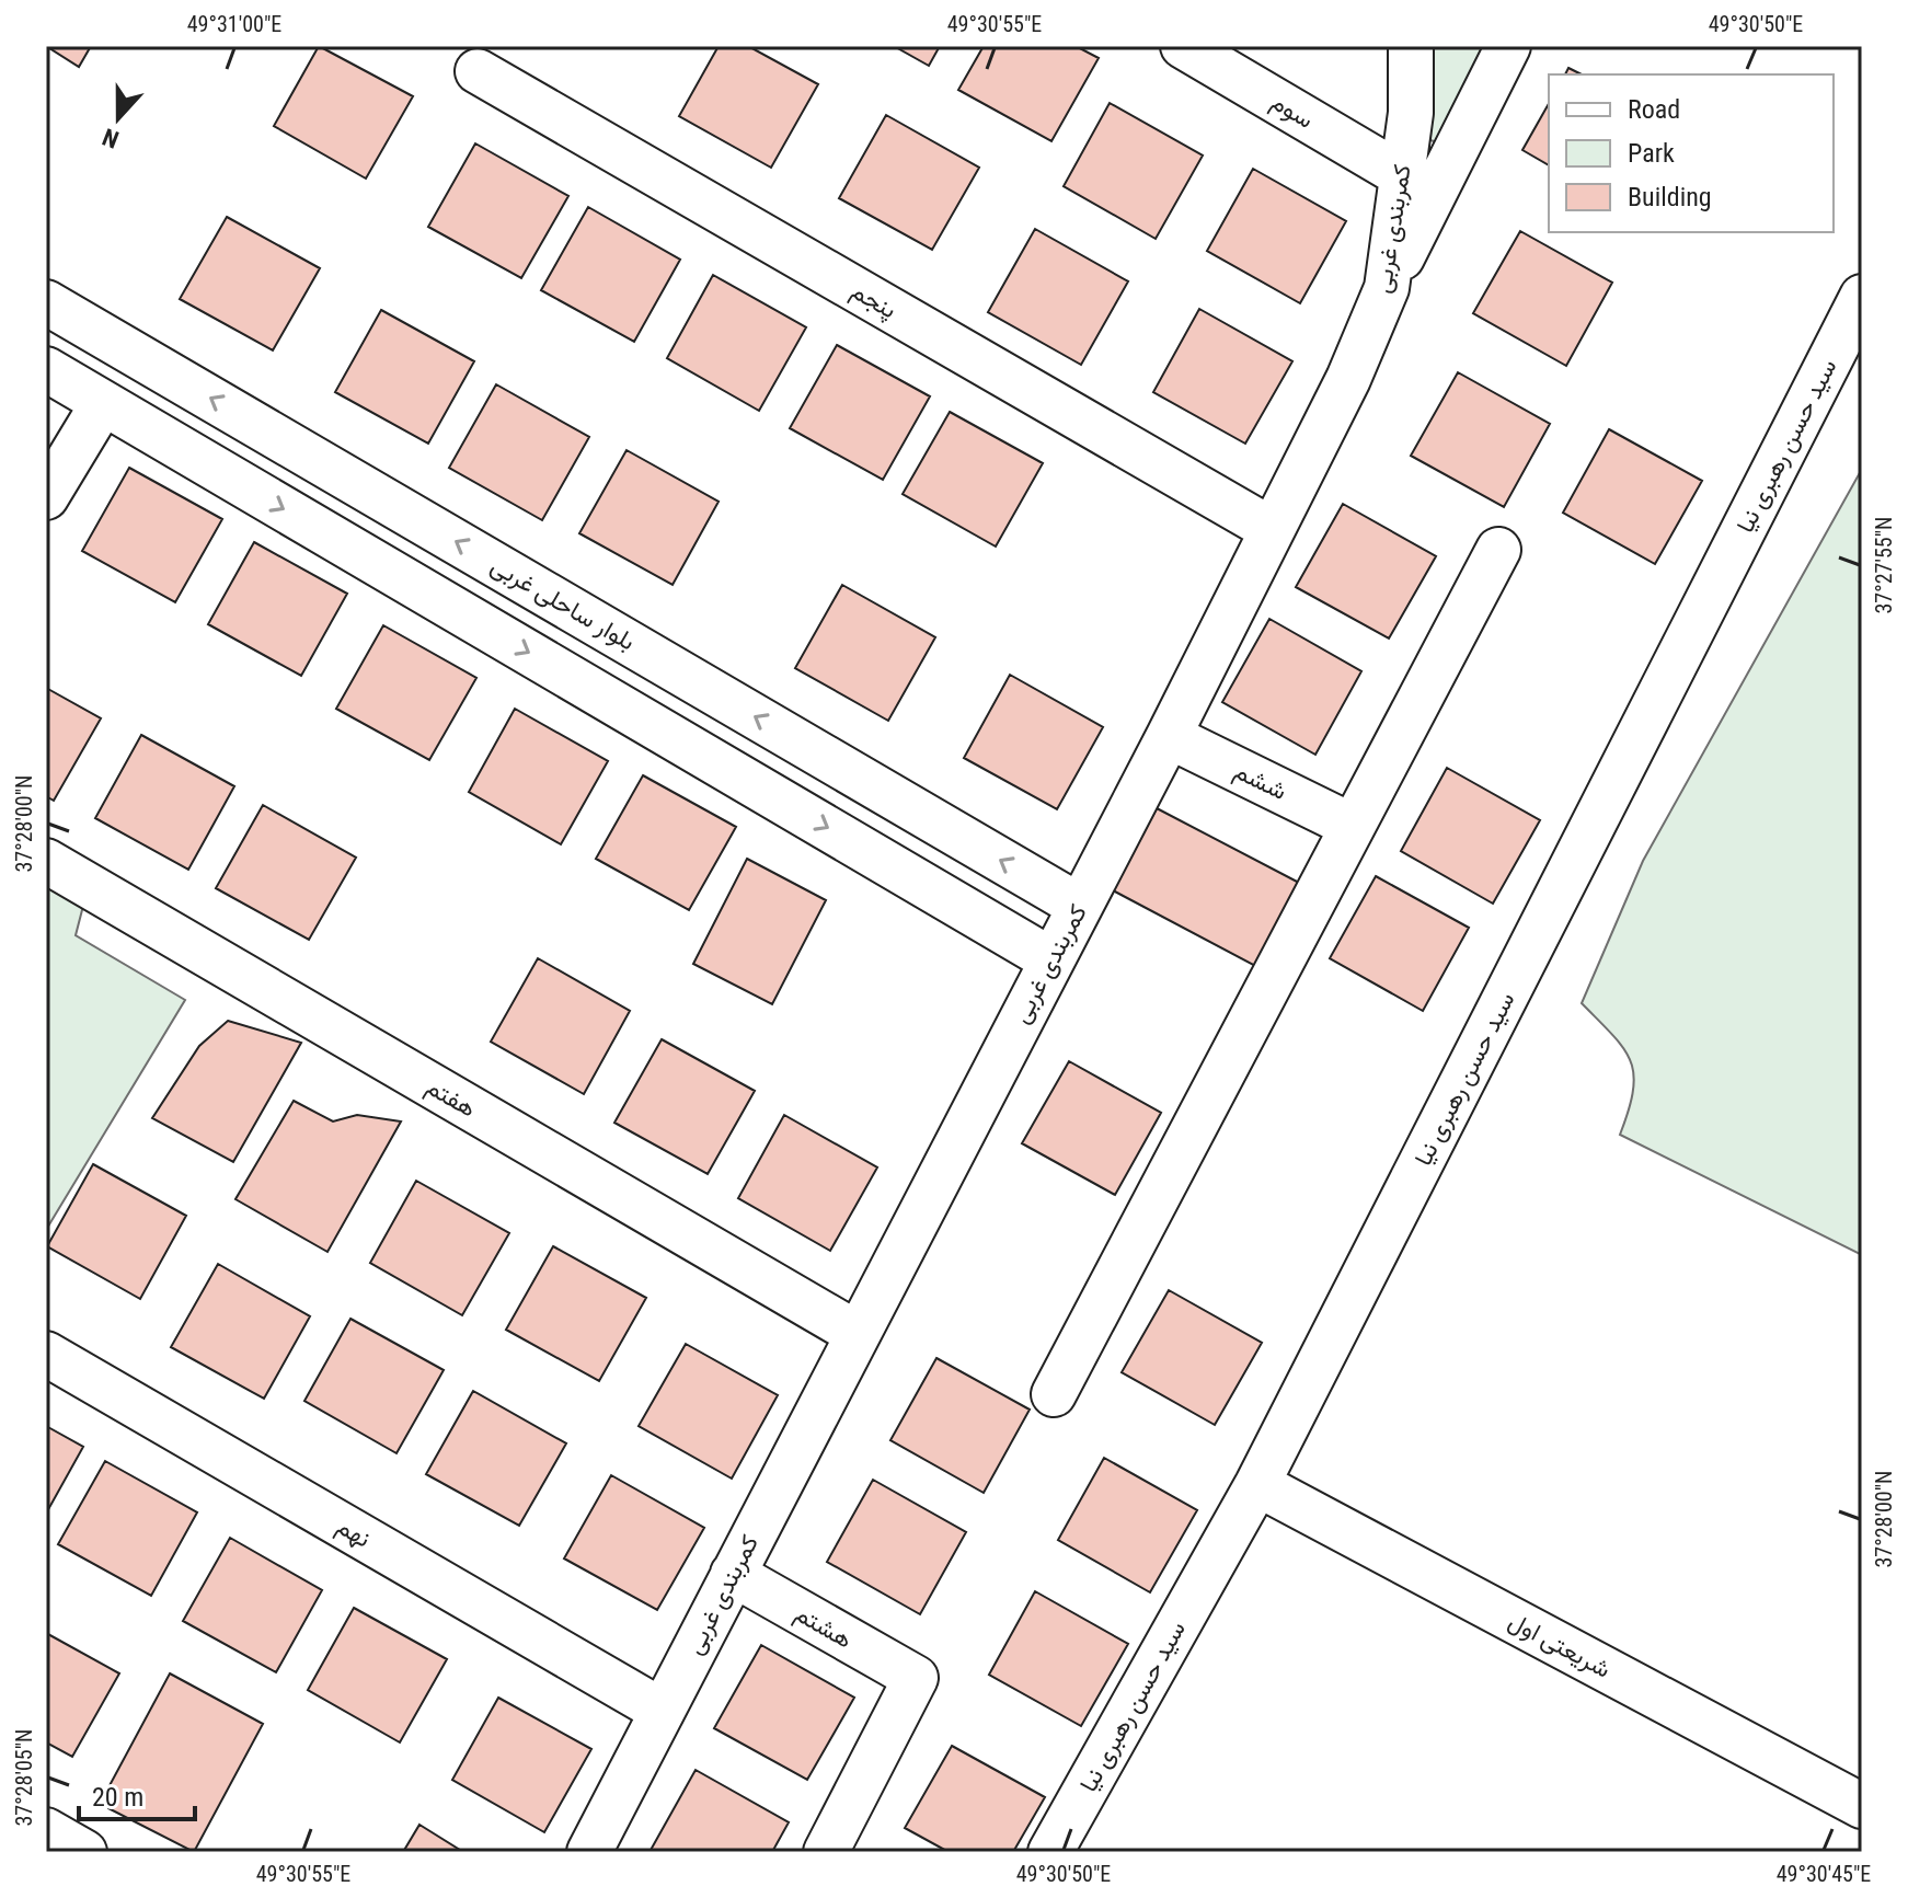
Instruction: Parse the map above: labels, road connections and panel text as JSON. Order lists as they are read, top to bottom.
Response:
{
  "streets": {
    "street": [
      "سوم",
      "کمربندی غربی",
      "پنجم",
      "سید حسن رهبری نیا",
      "بلوار ساحلی غربی",
      "ششم",
      "هفتم",
      "نهم",
      "هشتم",
      "شریعتی اول"
    ]
  },
  "crossings": [
    ["سوم", "کمربندی غربی"],
    ["کمربندی غربی", "پنجم"],
    ["کمربندی غربی", "بلوار ساحلی غربی"],
    ["کمربندی غربی", "ششم"],
    ["کمربندی غربی", "هفتم"],
    ["کمربندی غربی", "نهم"],
    ["کمربندی غربی", "هشتم"],
    ["سید حسن رهبری نیا", "شریعتی اول"]
  ],
  "legend": ["Road", "Park", "Building"],
  "scale_bar": "20 m",
  "north": "bottom",
  "coordinates": [
    "49°31'00\"E",
    "49°30'55\"E",
    "49°30'50\"E",
    "37°27'55\"N",
    "37°28'00\"N",
    "37°28'05\"N",
    "49°30'45\"E"
  ]
}
